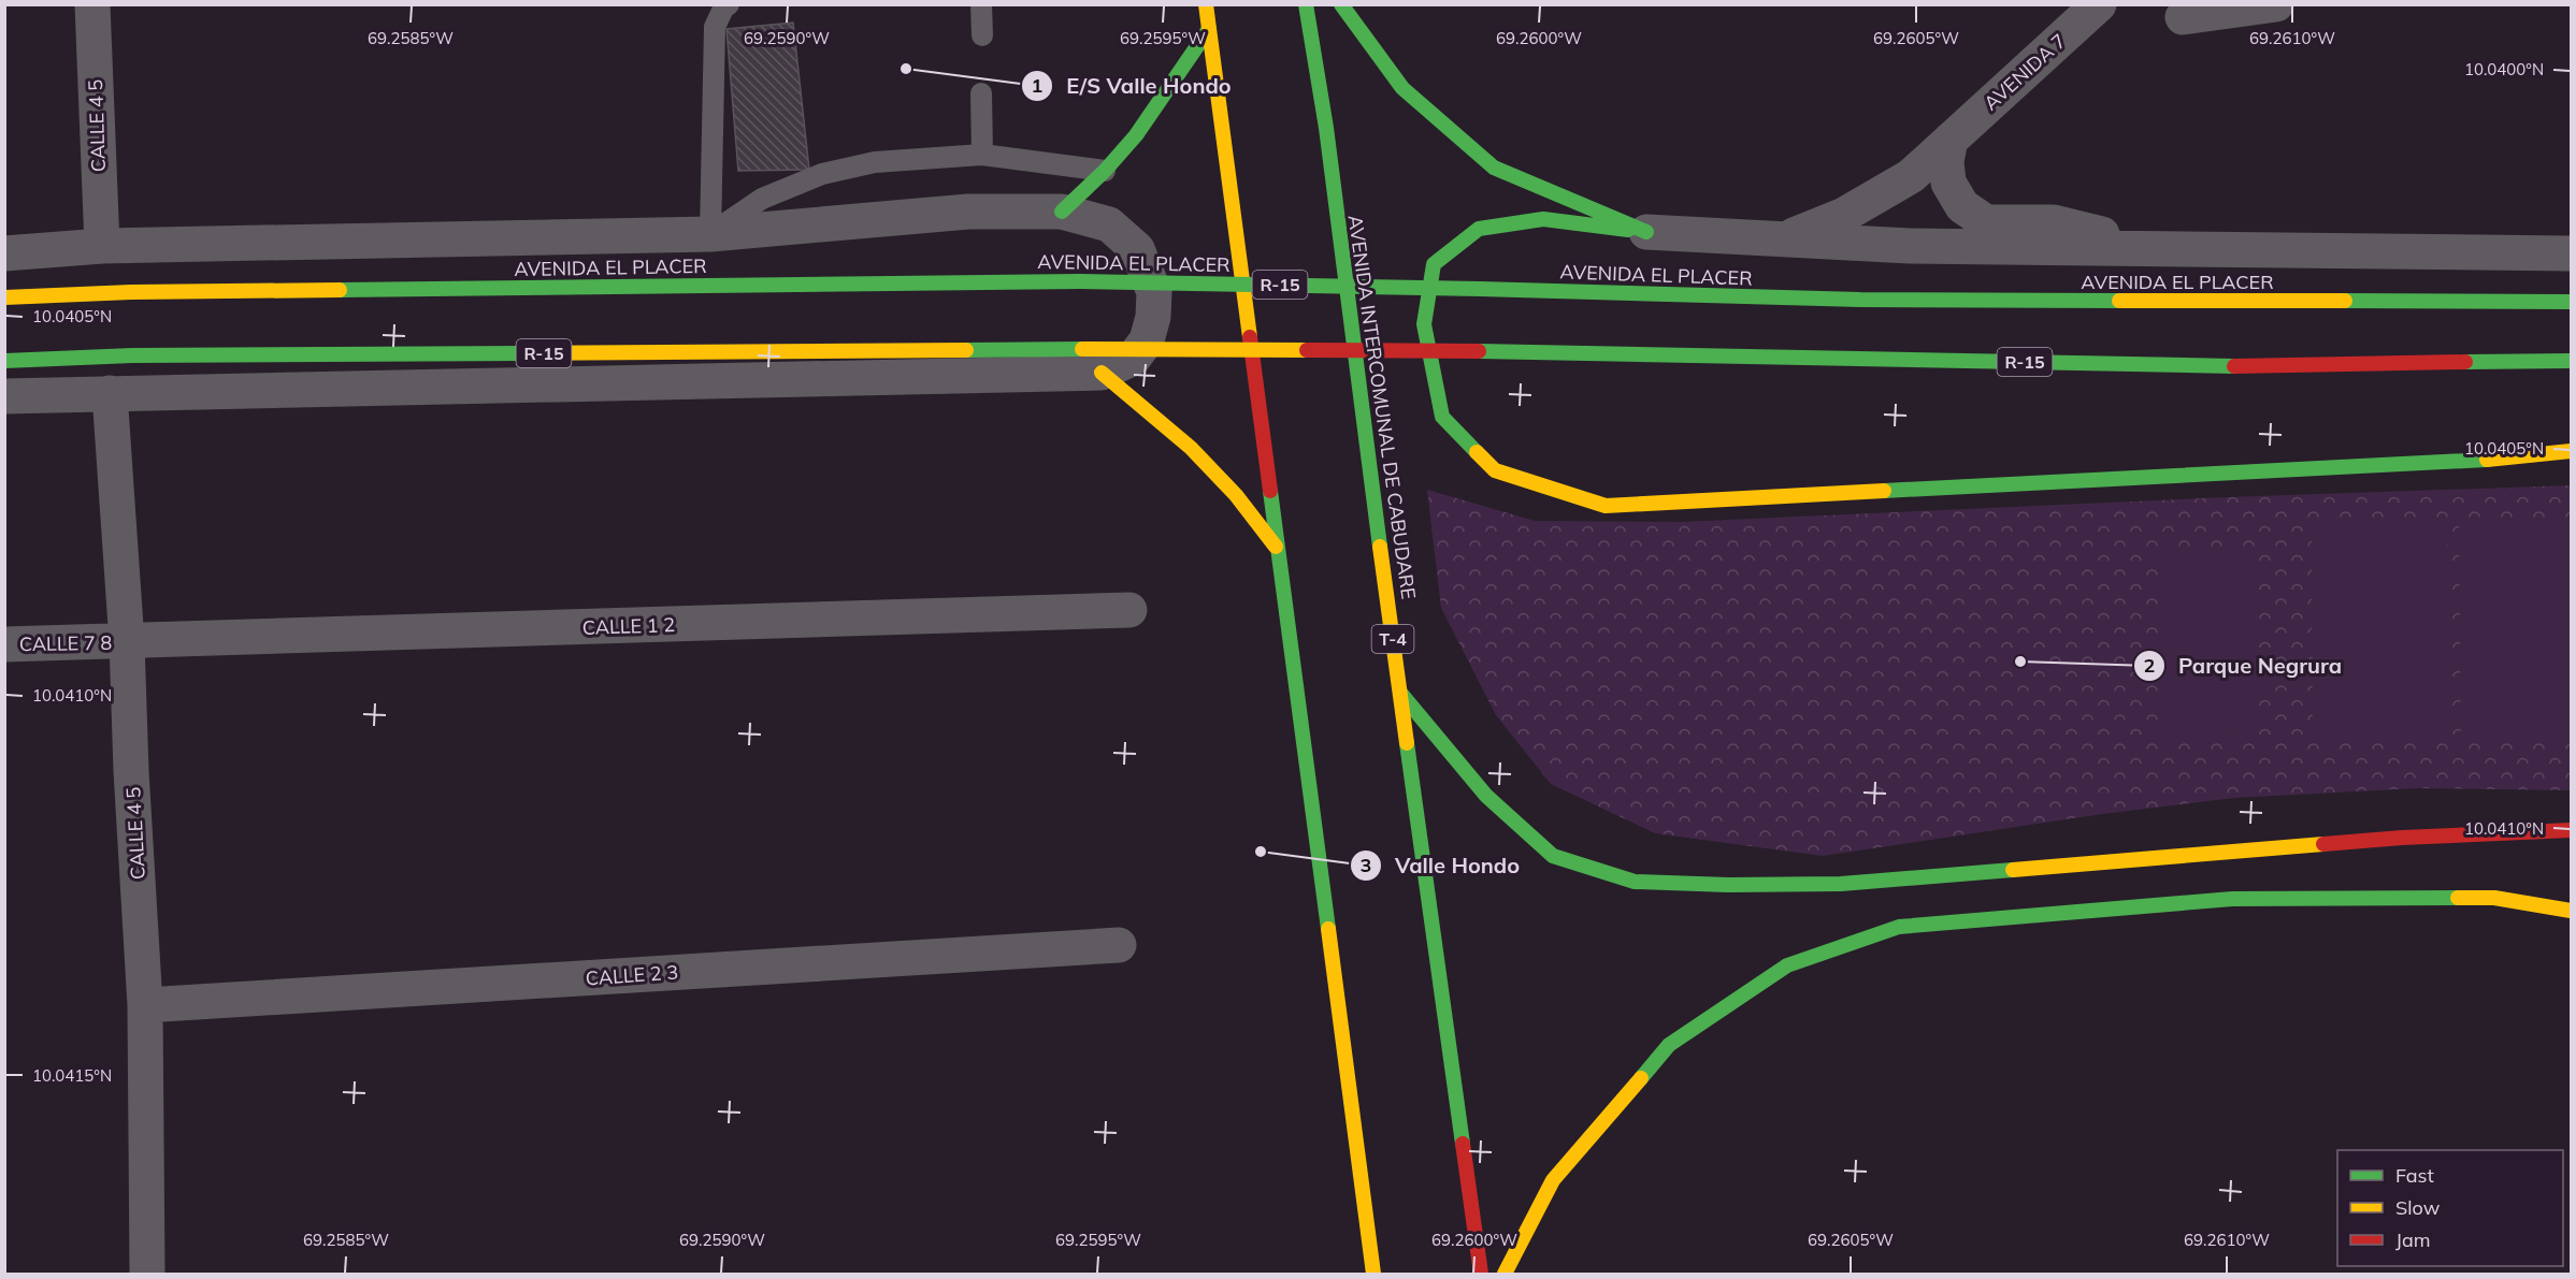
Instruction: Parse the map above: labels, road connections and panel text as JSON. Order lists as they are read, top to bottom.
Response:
{
  "streets": {
    "main road": [
      "AVENIDA EL PLACER",
      "R-15",
      "AVENIDA INTERCOMUNAL DE CABUDARE",
      "T-4"
    ],
    "street": [
      "AVENIDA 7",
      "CALLE 4 5",
      "CALLE 1 2",
      "CALLE 7 8",
      "CALLE 2 3"
    ]
  },
  "crossings": [
    ["CALLE 4 5", "CALLE 1 2"],
    ["CALLE 4 5", "CALLE 7 8"],
    ["CALLE 4 5", "CALLE 2 3"],
    ["CALLE 1 2", "CALLE 7 8"]
  ],
  "places": ["E/S Valle Hondo", "Parque Negrura", "Valle Hondo"],
  "legend": ["Fast", "Slow", "Jam"],
  "coordinates": [
    "69.2585°W",
    "69.2590°W",
    "69.2595°W",
    "69.2600°W",
    "69.2605°W",
    "69.2610°W",
    "10.0400°N",
    "10.0405°N",
    "10.0410°N",
    "10.0415°N"
  ]
}
